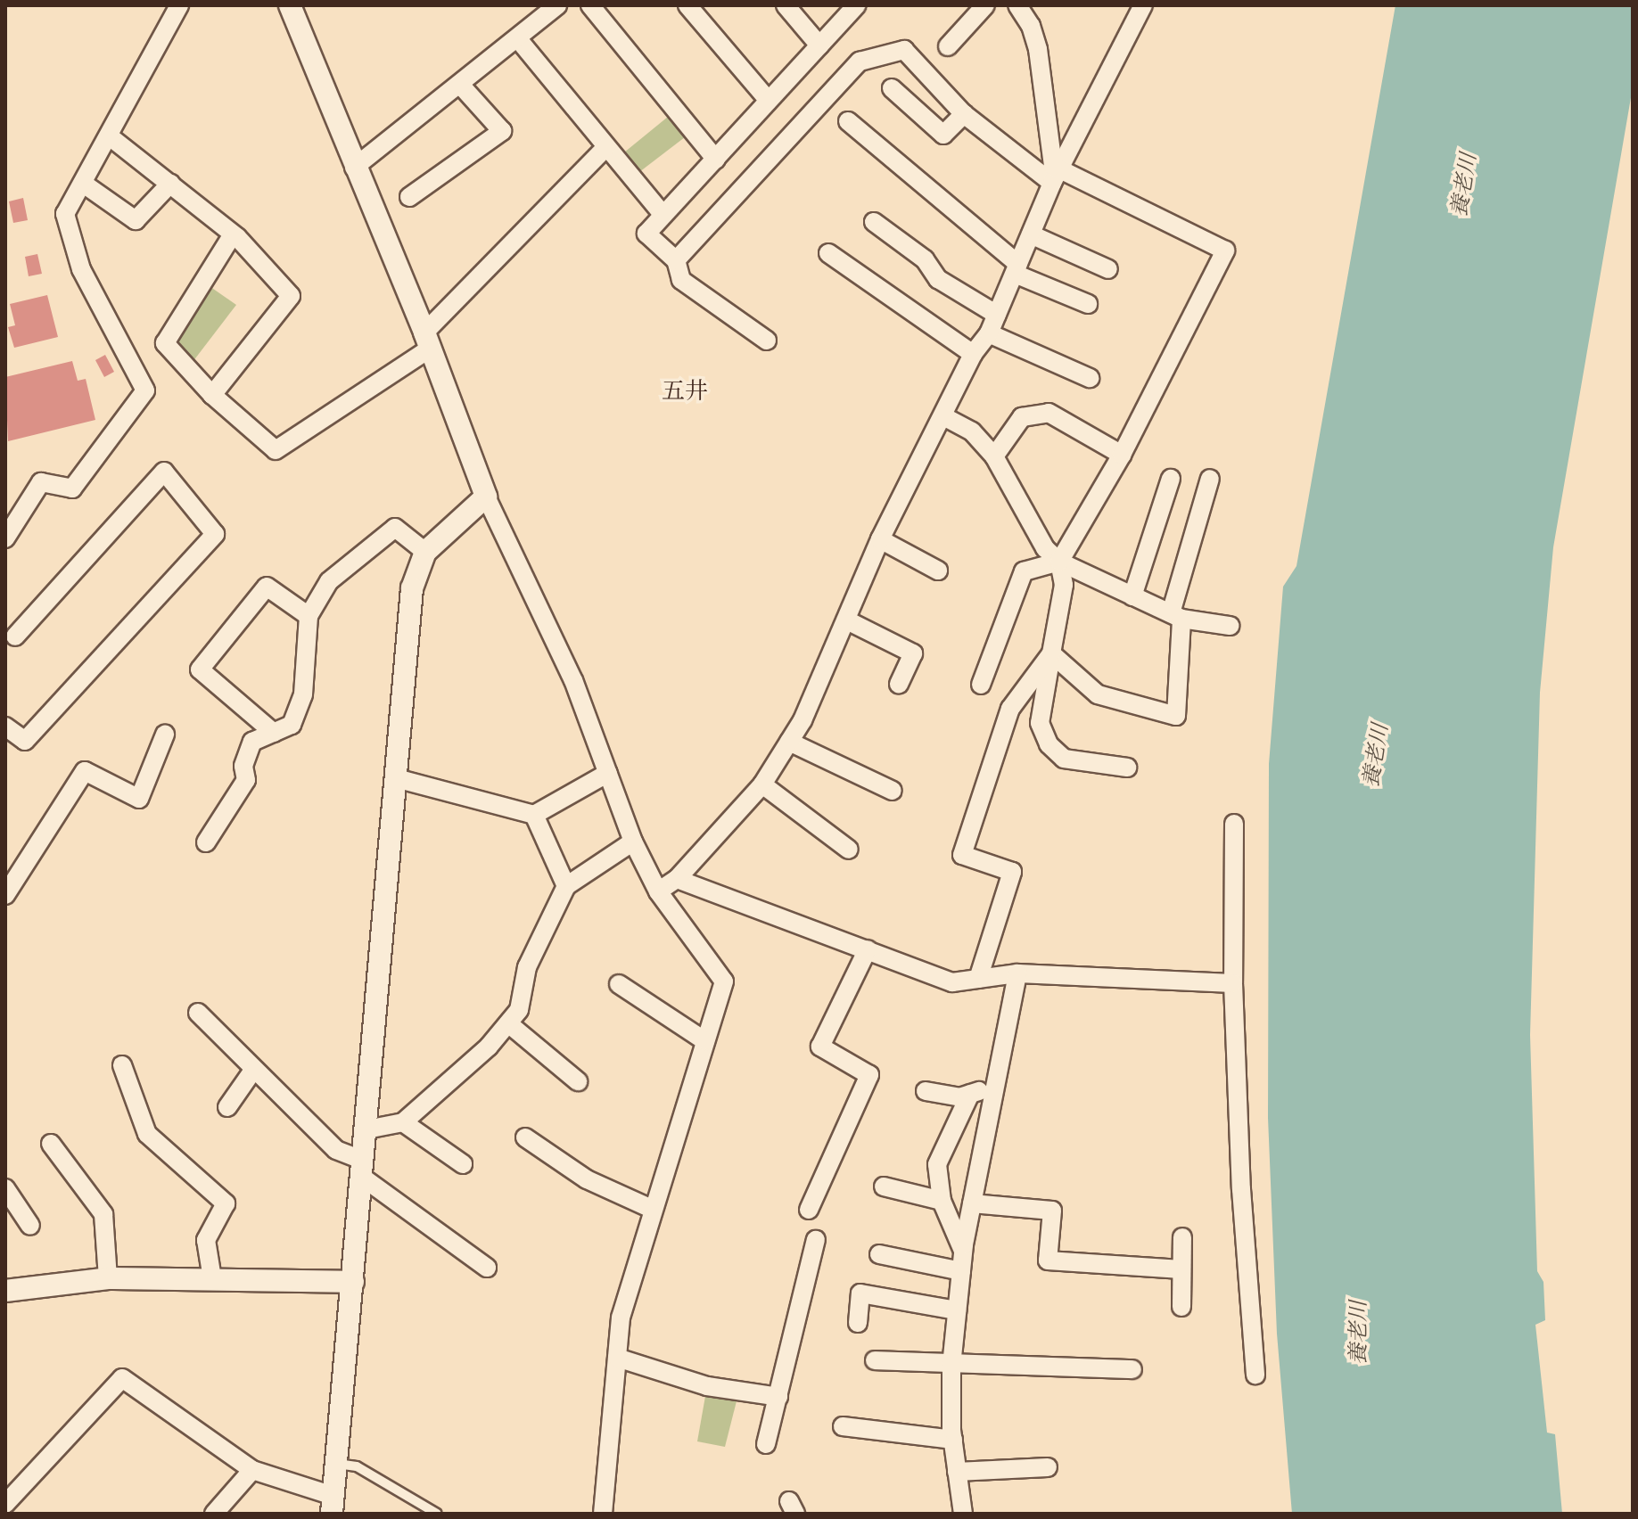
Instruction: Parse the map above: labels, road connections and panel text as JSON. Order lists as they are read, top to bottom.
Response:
{
  "districts": ["五井"],
  "water": ["養老川"]
}
